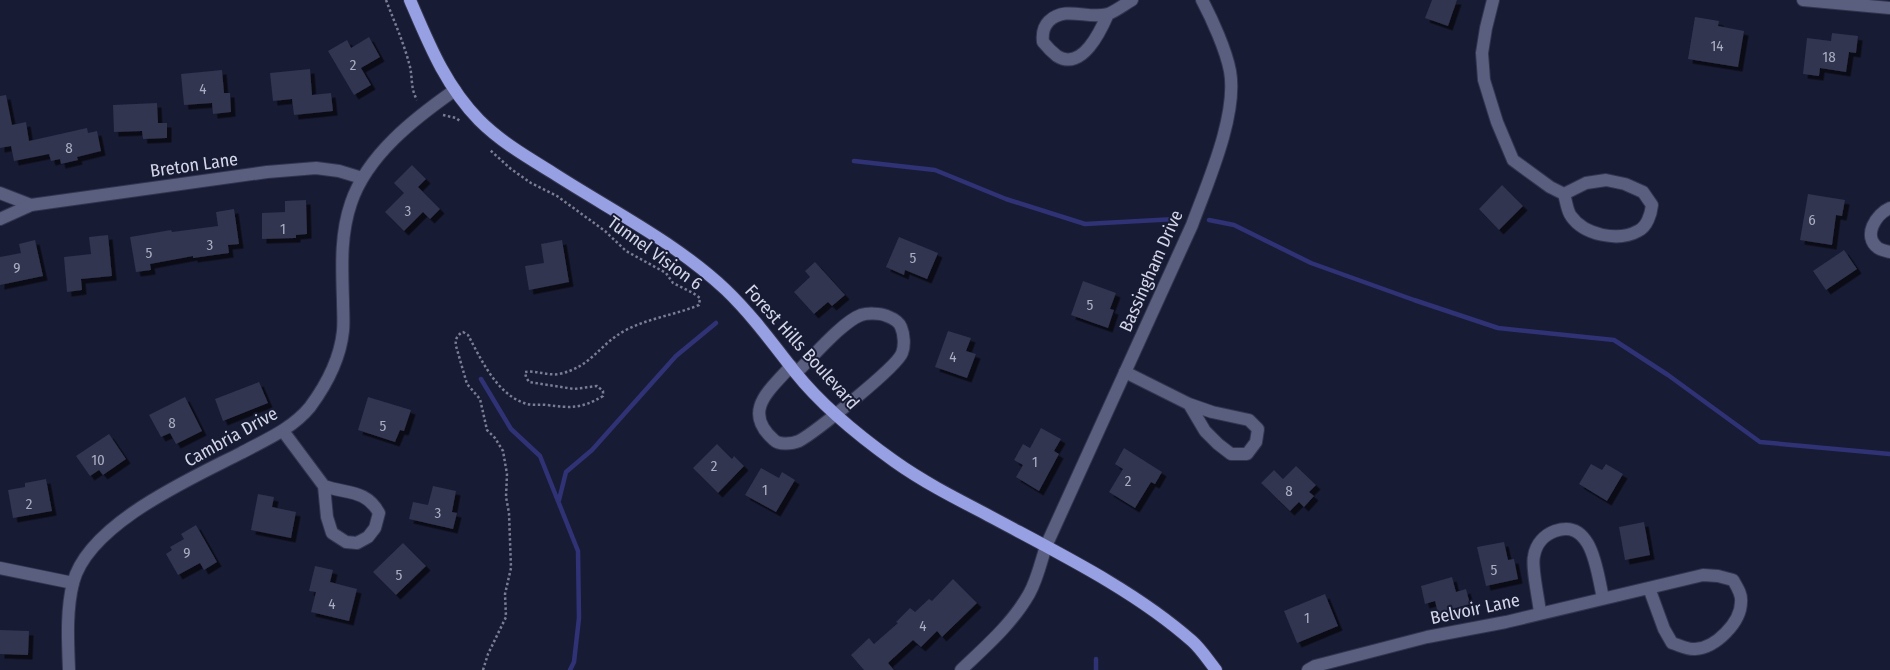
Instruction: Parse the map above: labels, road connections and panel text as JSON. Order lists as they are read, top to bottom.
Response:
{
  "streets": {
    "main road": ["Forest Hills Boulevard"],
    "street": [
      "Breton Lane",
      "Bassingham Drive",
      "Cambria Drive",
      "Belvoir Lane"
    ],
    "path": ["Tunnel Vision 6"]
  },
  "crossings": [
    ["Breton Lane", "Cambria Drive"],
    ["Bassingham Drive", "Forest Hills Boulevard"],
    ["Forest Hills Boulevard", "Cambria Drive"]
  ],
  "house_numbers": [
    "14",
    "18",
    "2",
    "4",
    "8",
    "3",
    "6",
    "1",
    "3",
    "5",
    "5",
    "9",
    "5",
    "4",
    "8",
    "5",
    "10",
    "1",
    "2",
    "2",
    "1",
    "8",
    "2",
    "3",
    "9",
    "5",
    "5",
    "4",
    "1",
    "4"
  ]
}
